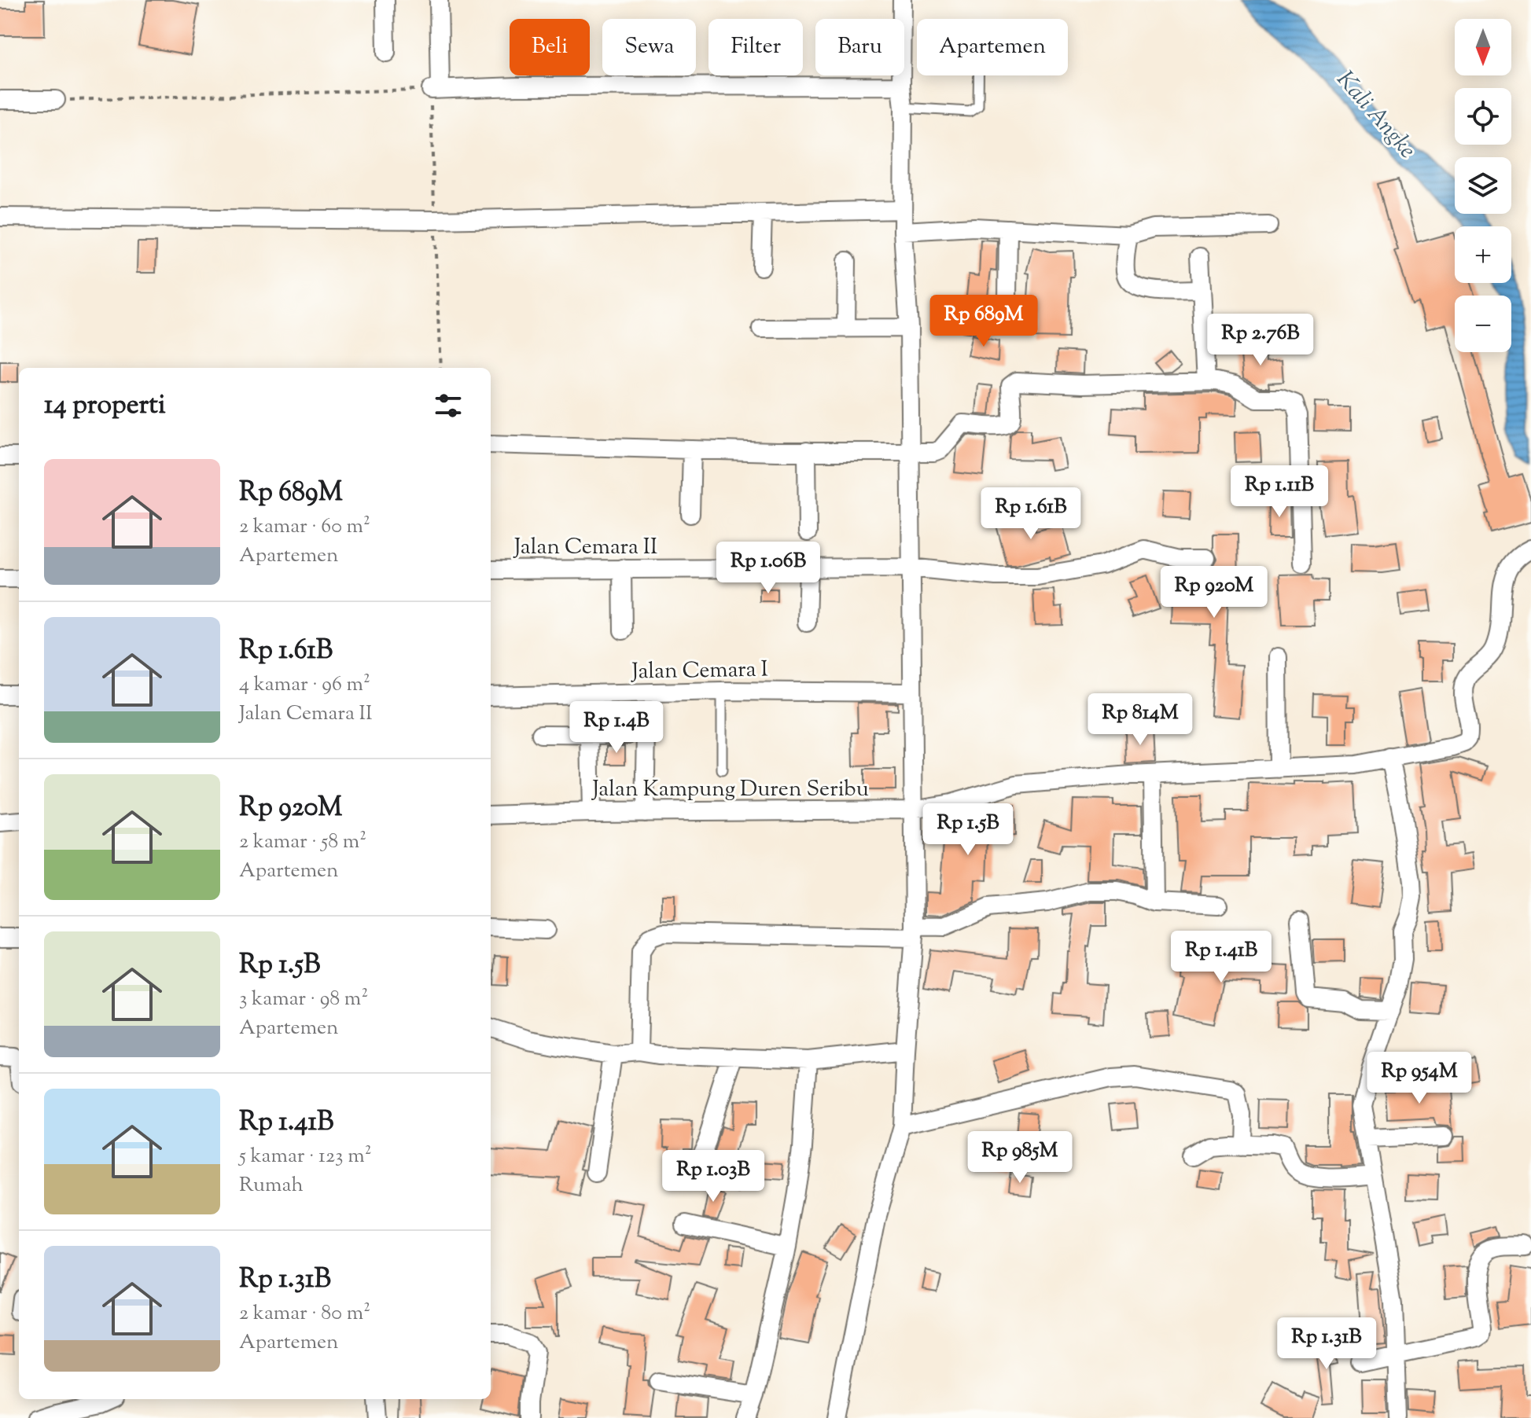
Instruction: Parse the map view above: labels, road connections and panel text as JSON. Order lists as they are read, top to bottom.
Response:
{
  "streets": {
    "street": ["Jalan Cemara II", "Jalan Cemara I", "Jalan Kampung Duren Seribu"]
  },
  "water": ["Kali Angke"],
  "north": "bottom",
  "page": {
    "map_buttons": ["+", "−"],
    "chip": [
      "Beli",
      "Sewa",
      "Filter",
      "Baru",
      "Apartemen"
    ],
    "price": [
      "Rp 689M",
      "Rp 2.76B",
      "Rp 1.11B",
      "Rp 1.61B",
      "Rp 1.06B",
      "Rp 920M",
      "Rp 814M",
      "Rp 1.4B",
      "Rp 1.5B",
      "Rp 1.41B",
      "Rp 954M",
      "Rp 985M",
      "Rp 1.03B",
      "Rp 1.31B"
    ],
    "heading": "14 properti",
    "list": [
      {
        "name": "Rp 689M",
        "note": "2 kamar · 60 m² · Apartemen"
      },
      {
        "name": "Rp 1.61B",
        "note": "4 kamar · 96 m² · Jalan Cemara II"
      },
      {
        "name": "Rp 920M",
        "note": "2 kamar · 58 m² · Apartemen"
      },
      {
        "name": "Rp 1.5B",
        "note": "3 kamar · 98 m² · Apartemen"
      },
      {
        "name": "Rp 1.41B",
        "note": "5 kamar · 123 m² · Rumah"
      },
      {
        "name": "Rp 1.31B",
        "note": "2 kamar · 80 m² · Apartemen"
      }
    ]
  }
}
